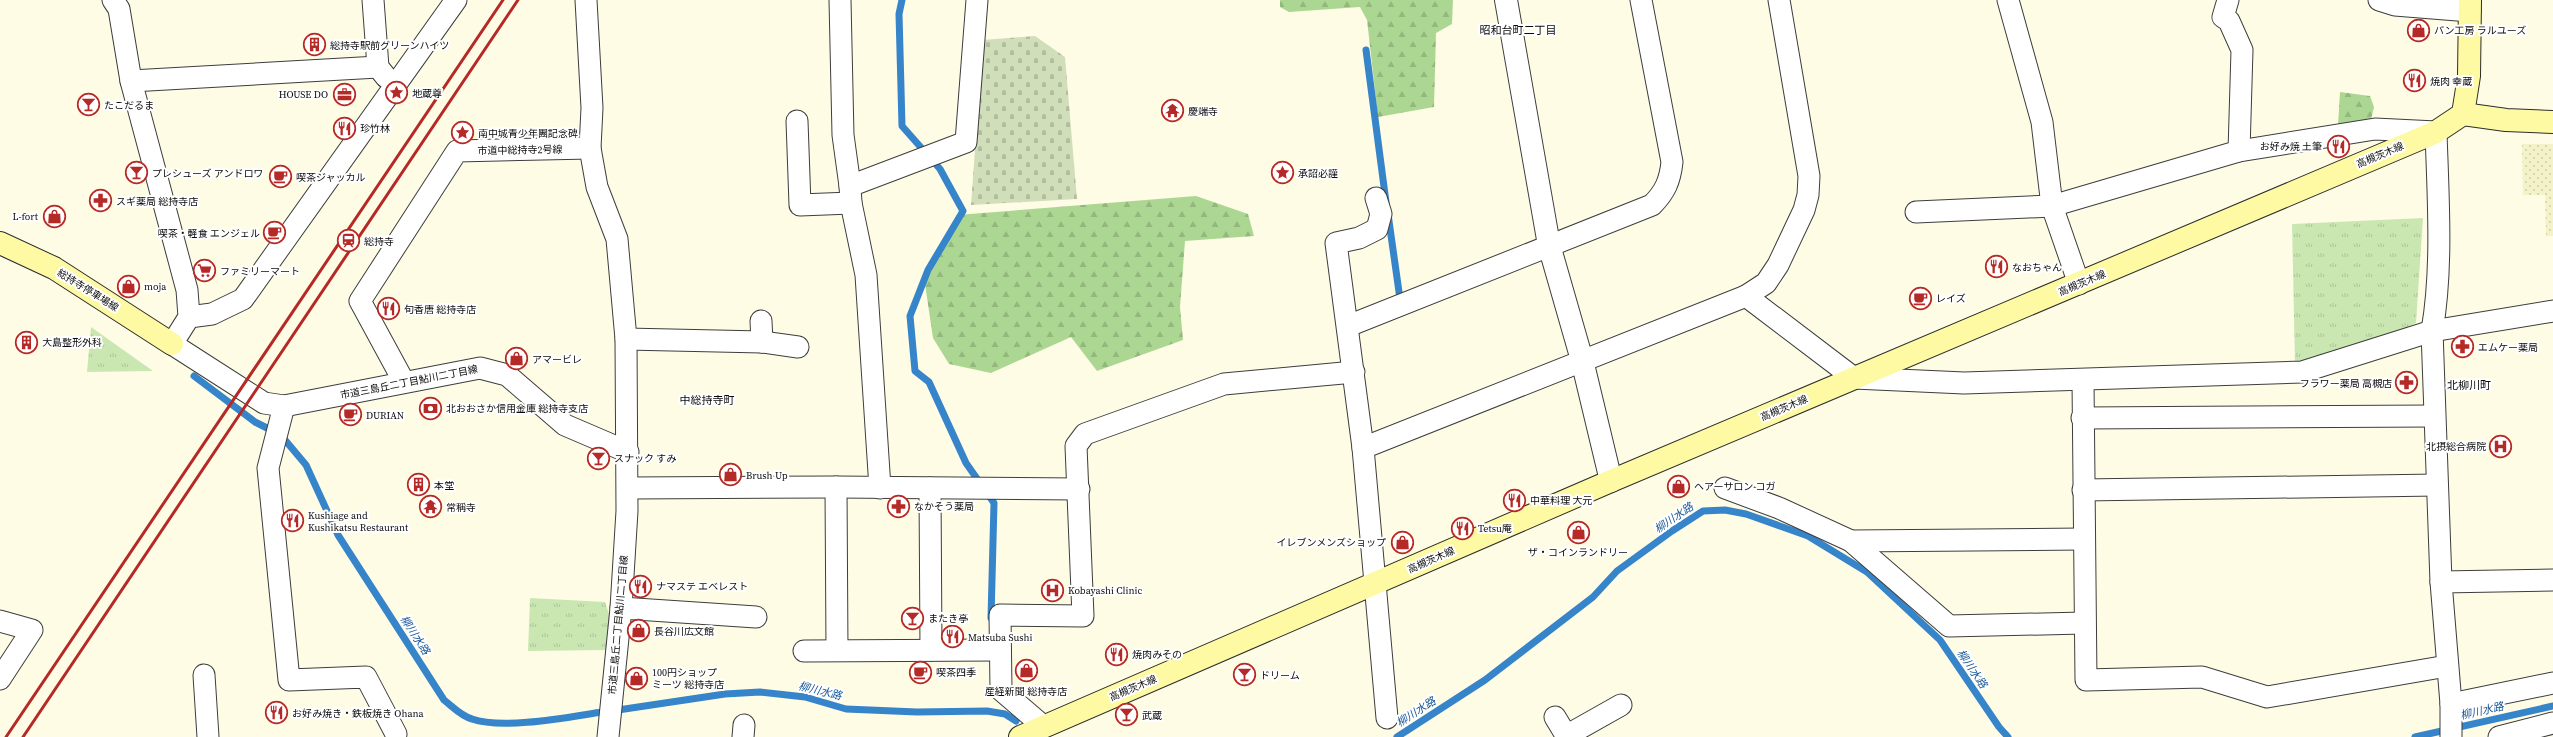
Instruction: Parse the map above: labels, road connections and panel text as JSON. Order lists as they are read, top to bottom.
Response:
{
  "streets": {
    "main road": ["高槻茨木線", "総持寺停車場線"],
    "street": ["市道中総持寺2号線", "市道三島丘二丁目鮎川二丁目線"]
  },
  "crossings": [
    ["市道中総持寺2号線", "市道三島丘二丁目鮎川二丁目線"],
    ["総持寺停車場線", "市道三島丘二丁目鮎川二丁目線"]
  ],
  "districts": ["昭和台町二丁目", "北柳川町", "中総持寺町"],
  "water": ["柳川水路"],
  "places": {
    "shop": [
      "パン工房 ラルユーズ",
      "L-fort",
      "moja",
      "アマービレ",
      "Brush Up",
      "ヘアーサロン コガ",
      "ザ・コインランドリー",
      "イレブンメンズショップ",
      "長谷川広文館",
      "産経新聞 総持寺店",
      "100円ショップ ミーツ 総持寺店"
    ],
    "building": ["総持寺駅前グリーンハイツ", "大島整形外科", "本堂"],
    "restaurant": [
      "焼肉 幸蔵",
      "珍竹林",
      "お好み焼 土筆",
      "なおちゃん",
      "旬香唐 総持寺店",
      "中華料理 大元",
      "Kushiage and Kushikatsu Restaurant",
      "Tetsu庵",
      "ナマステ エベレスト",
      "Matsuba Sushi",
      "焼肉みその",
      "お好み焼き・鉄板焼き Ohana"
    ],
    "place": ["地蔵尊", "南中城青少年團記念碑", "承詔必謹"],
    "office": ["HOUSE DO"],
    "bar": [
      "たこだるま",
      "プレシューズ アンドロワ",
      "スナック すみ",
      "またき亭",
      "ドリーム",
      "武蔵"
    ],
    "temple": ["慶端寺", "常稱寺"],
    "cafe": [
      "喫茶ジャッカル",
      "喫茶・軽食 エンジェル",
      "レイズ",
      "DURIAN",
      "喫茶四季"
    ],
    "pharmacy": [
      "スギ薬局 総持寺店",
      "エムケー薬局",
      "フラワー薬局 高槻店",
      "なかそう薬局"
    ],
    "station": ["総持寺"],
    "supermarket": ["ファミリーマート"],
    "bank": ["北おおさか信用金庫 総持寺支店"],
    "hospital": ["北摂総合病院", "Kobayashi Clinic"]
  }
}
